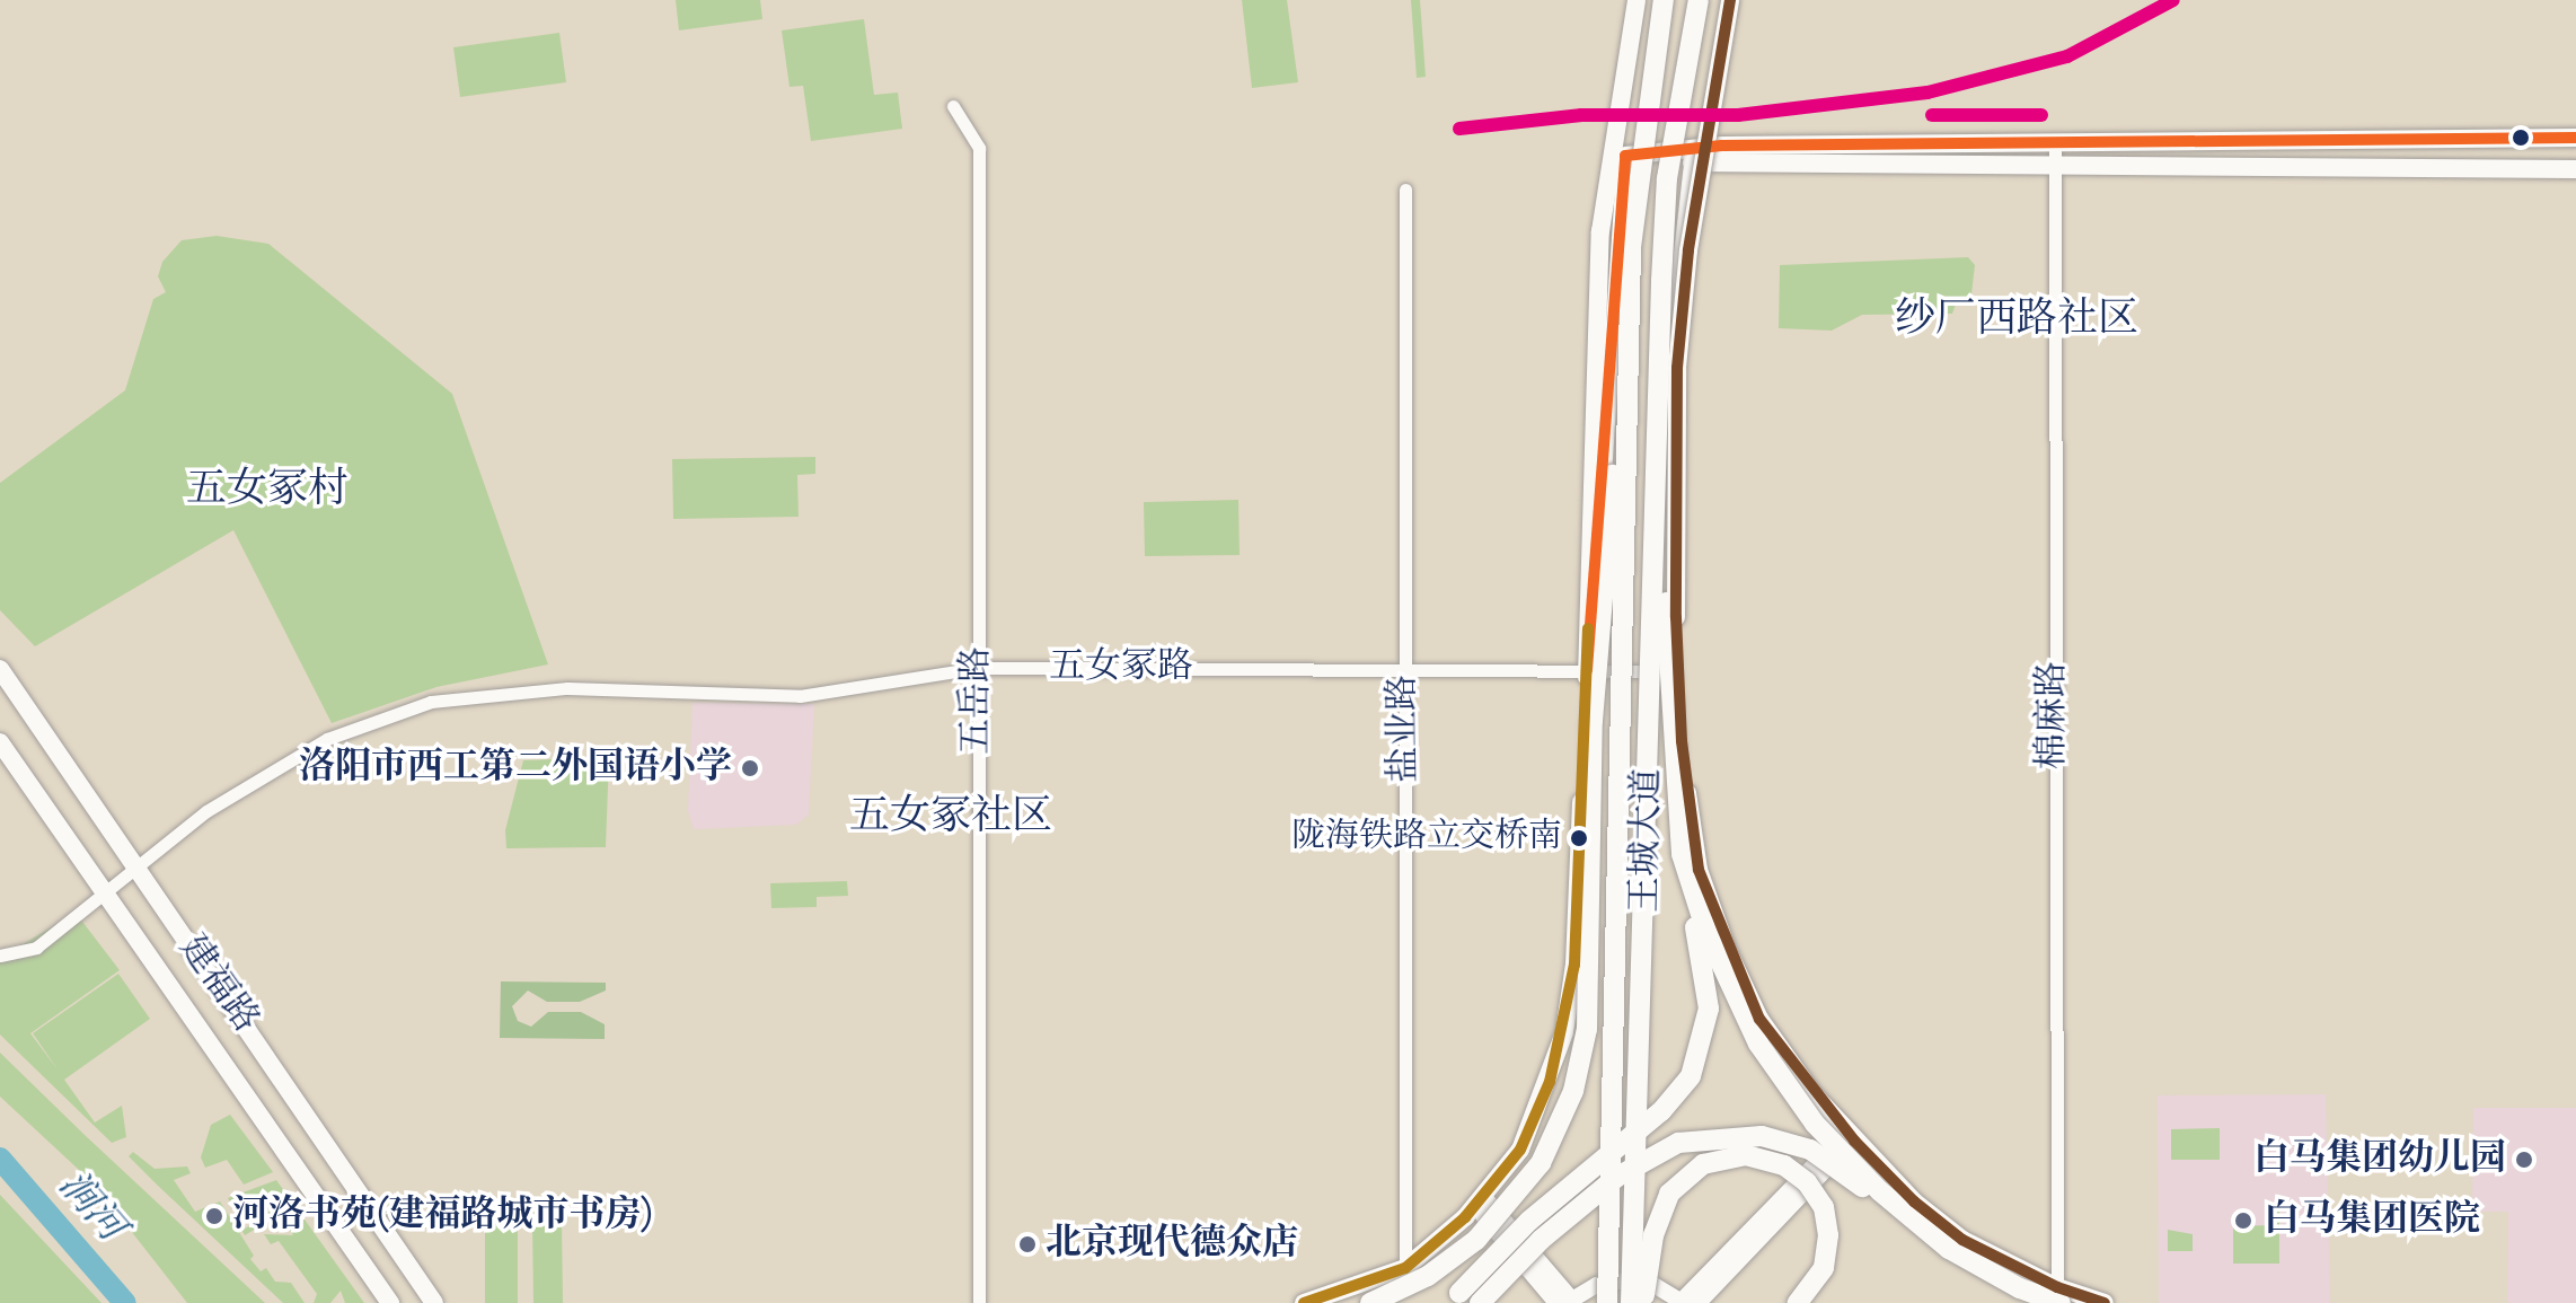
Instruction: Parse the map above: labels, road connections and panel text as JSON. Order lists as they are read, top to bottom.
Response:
{
  "streets": {
    "highway": ["王城大道"],
    "main road": ["建福路"],
    "street": [
      "五女冢路",
      "五岳路",
      "棉麻路",
      "盐业路"
    ]
  },
  "crossings": [
    ["五女冢路", "五岳路"],
    ["五女冢路", "盐业路"],
    ["五女冢路", "建福路"]
  ],
  "districts": ["纱厂西路社区", "五女冢村", "五女冢社区"],
  "water": ["涧河"],
  "places": [
    "洛阳市西工第二外国语小学",
    "陇海铁路立交桥南",
    "白马集团幼儿园",
    "河洛书苑(建福路城市书房)",
    "白马集团医院",
    "北京现代德众店"
  ]
}
